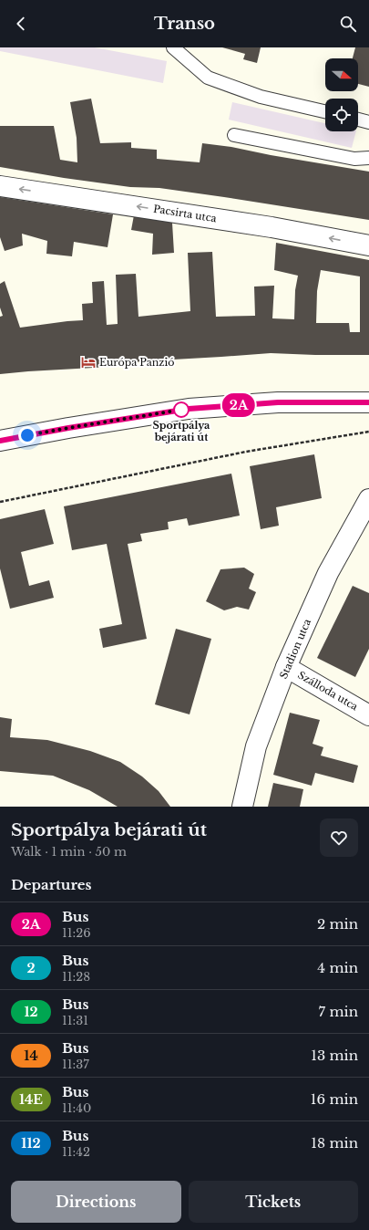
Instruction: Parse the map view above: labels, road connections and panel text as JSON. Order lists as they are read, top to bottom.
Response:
{
  "streets": {
    "street": ["Pacsirta utca", "Stadion utca", "Szálloda utca"]
  },
  "crossings": [
    ["Stadion utca", "Szálloda utca"]
  ],
  "one_way": ["Pacsirta utca"],
  "places": {
    "hotel": ["Európa Panzió"],
    "other": ["Sportpálya bejárati út"]
  },
  "lines": ["bus line 2A"],
  "north": "right",
  "page": {
    "header": "Transo",
    "on_map": "2A",
    "heading": [
      ["Sportpálya bejárati út", "Walk · 1 min · 50 m"],
      "Departures"
    ],
    "list": [
      {
        "mark": "2A",
        "name": "Bus",
        "note": "11:26",
        "value": "2 min"
      },
      {
        "mark": "2",
        "name": "Bus",
        "note": "11:28",
        "value": "4 min"
      },
      {
        "mark": "12",
        "name": "Bus",
        "note": "11:31",
        "value": "7 min"
      },
      {
        "mark": "14",
        "name": "Bus",
        "note": "11:37",
        "value": "13 min"
      },
      {
        "mark": "14E",
        "name": "Bus",
        "note": "11:40",
        "value": "16 min"
      },
      {
        "mark": "112",
        "name": "Bus",
        "note": "11:42",
        "value": "18 min"
      }
    ],
    "buttons": ["Directions", "Tickets"]
  }
}
